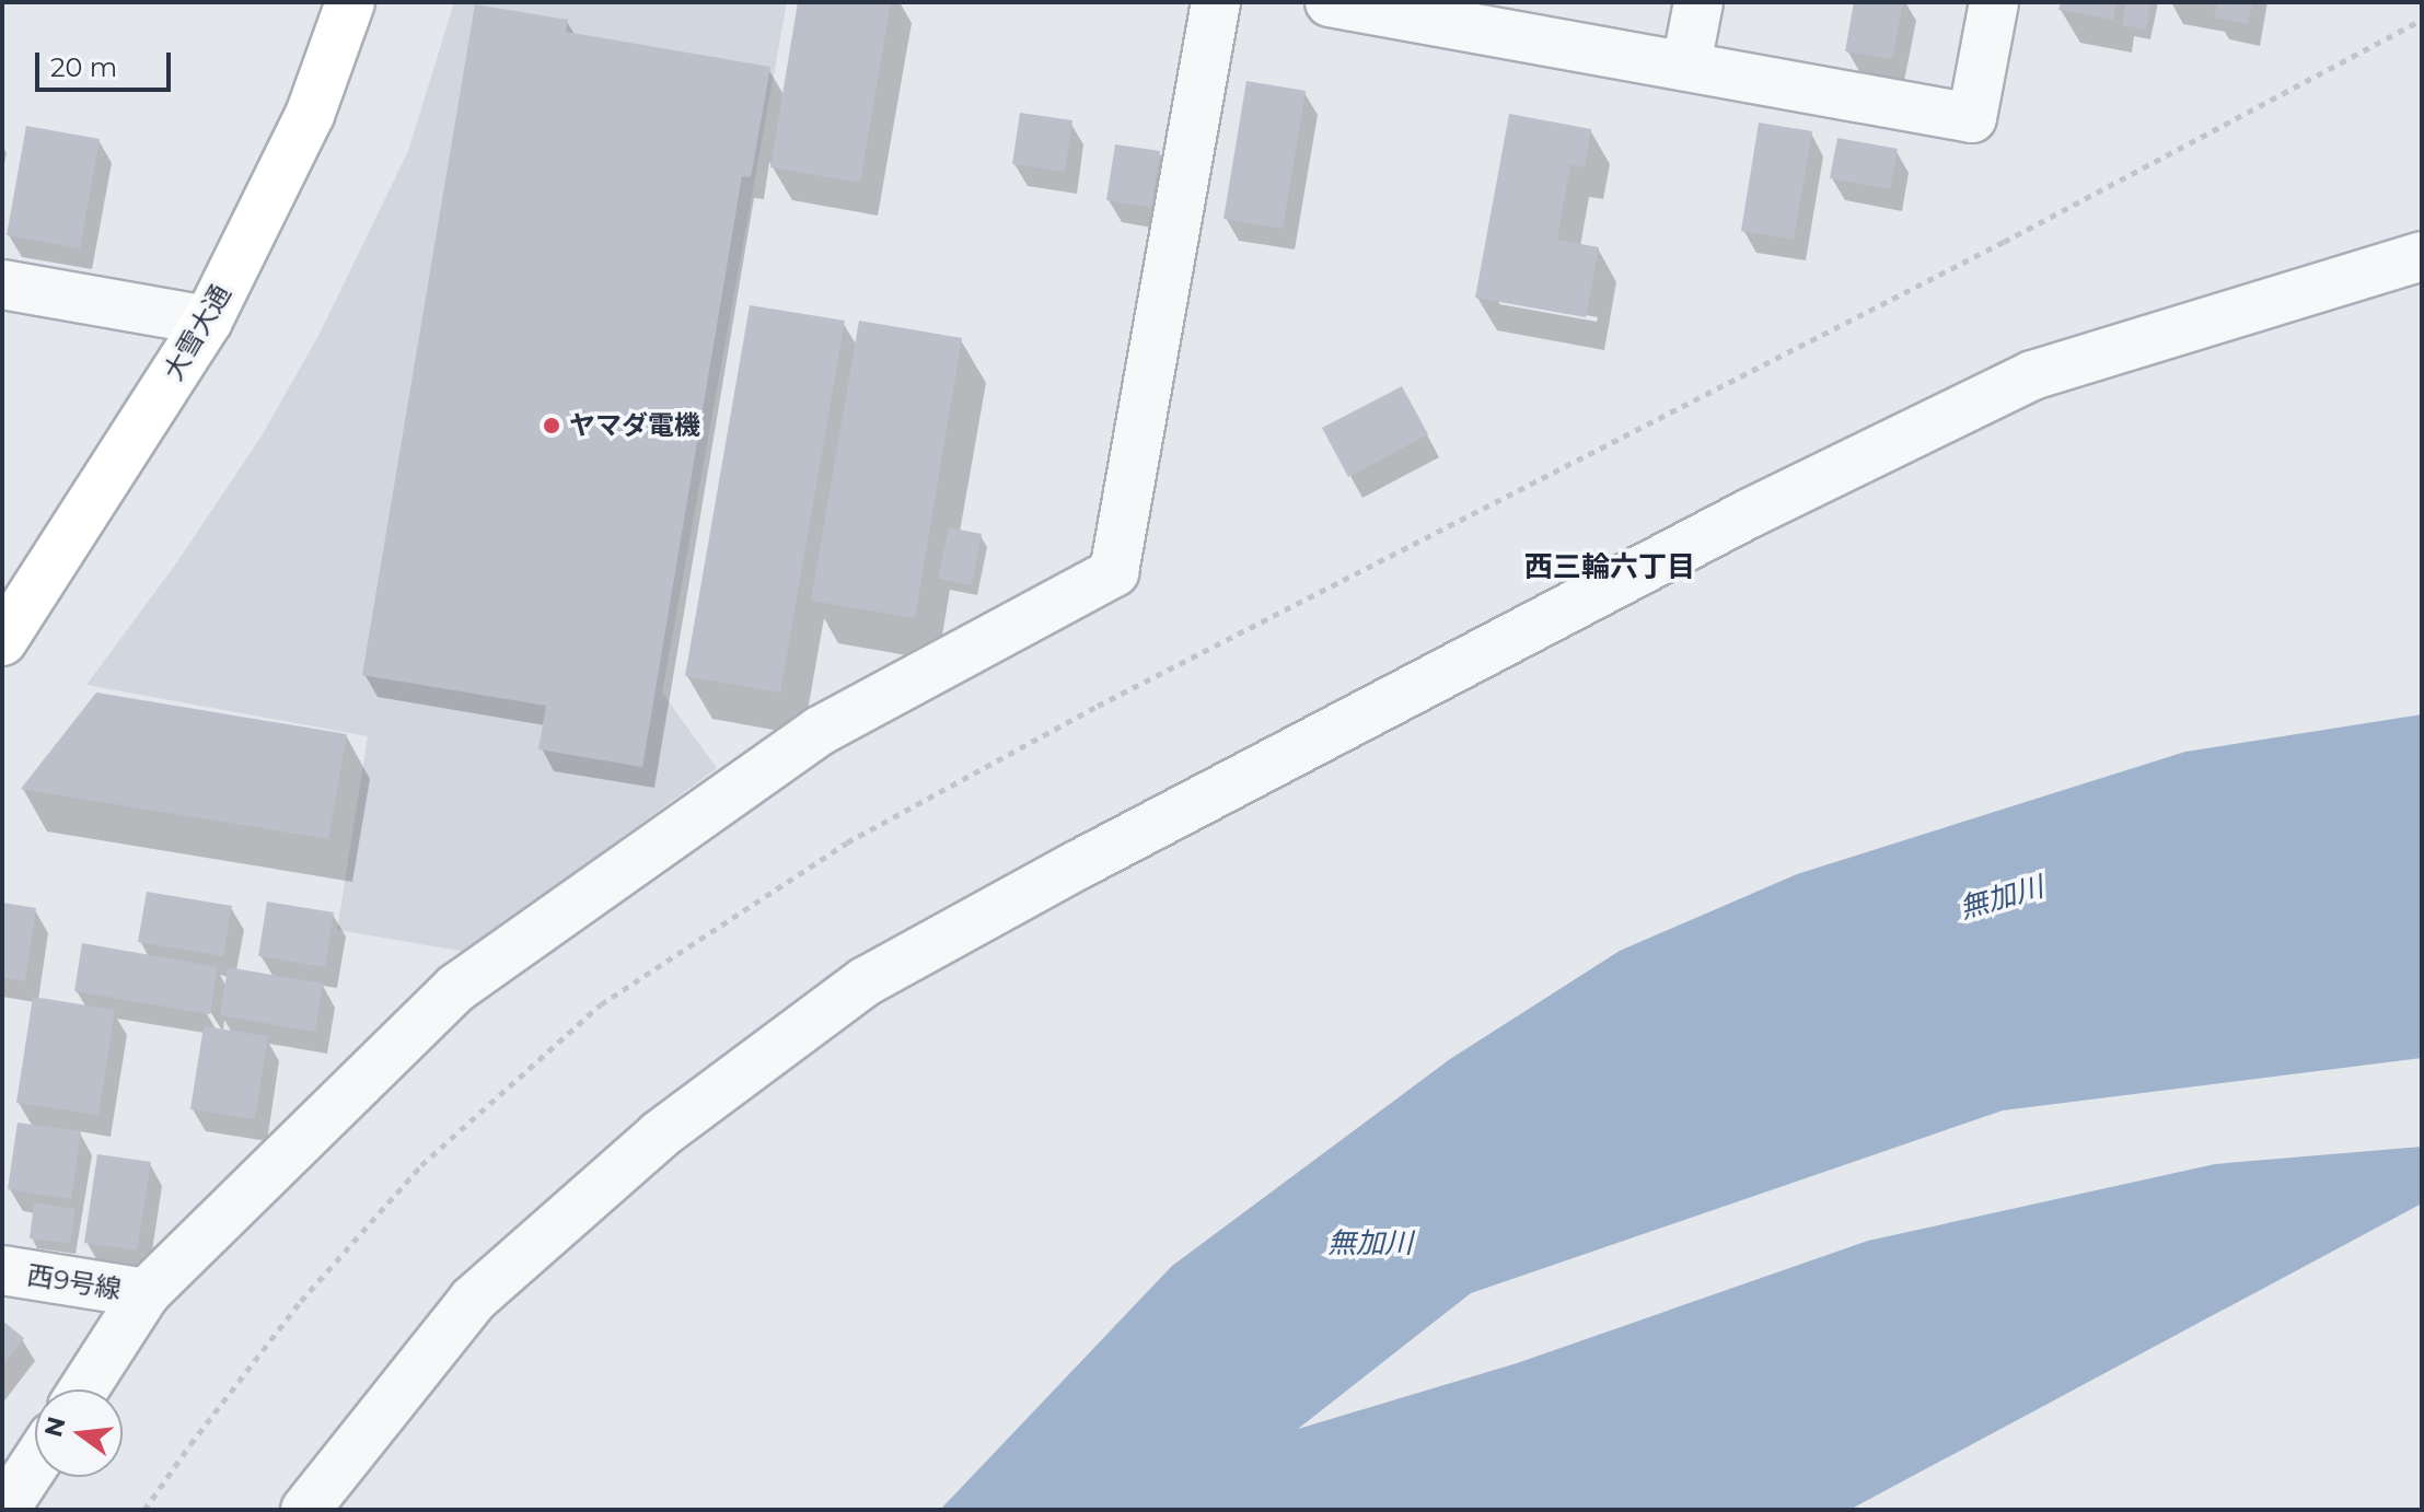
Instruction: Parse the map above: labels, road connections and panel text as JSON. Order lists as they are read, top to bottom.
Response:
{
  "streets": {
    "highway": ["大雪大通"],
    "street": ["西9号線"]
  },
  "districts": ["西三輪六丁目"],
  "water": ["無加川"],
  "places": ["ヤマダ電機"],
  "scale_bar": "20 m",
  "north": "left"
}
